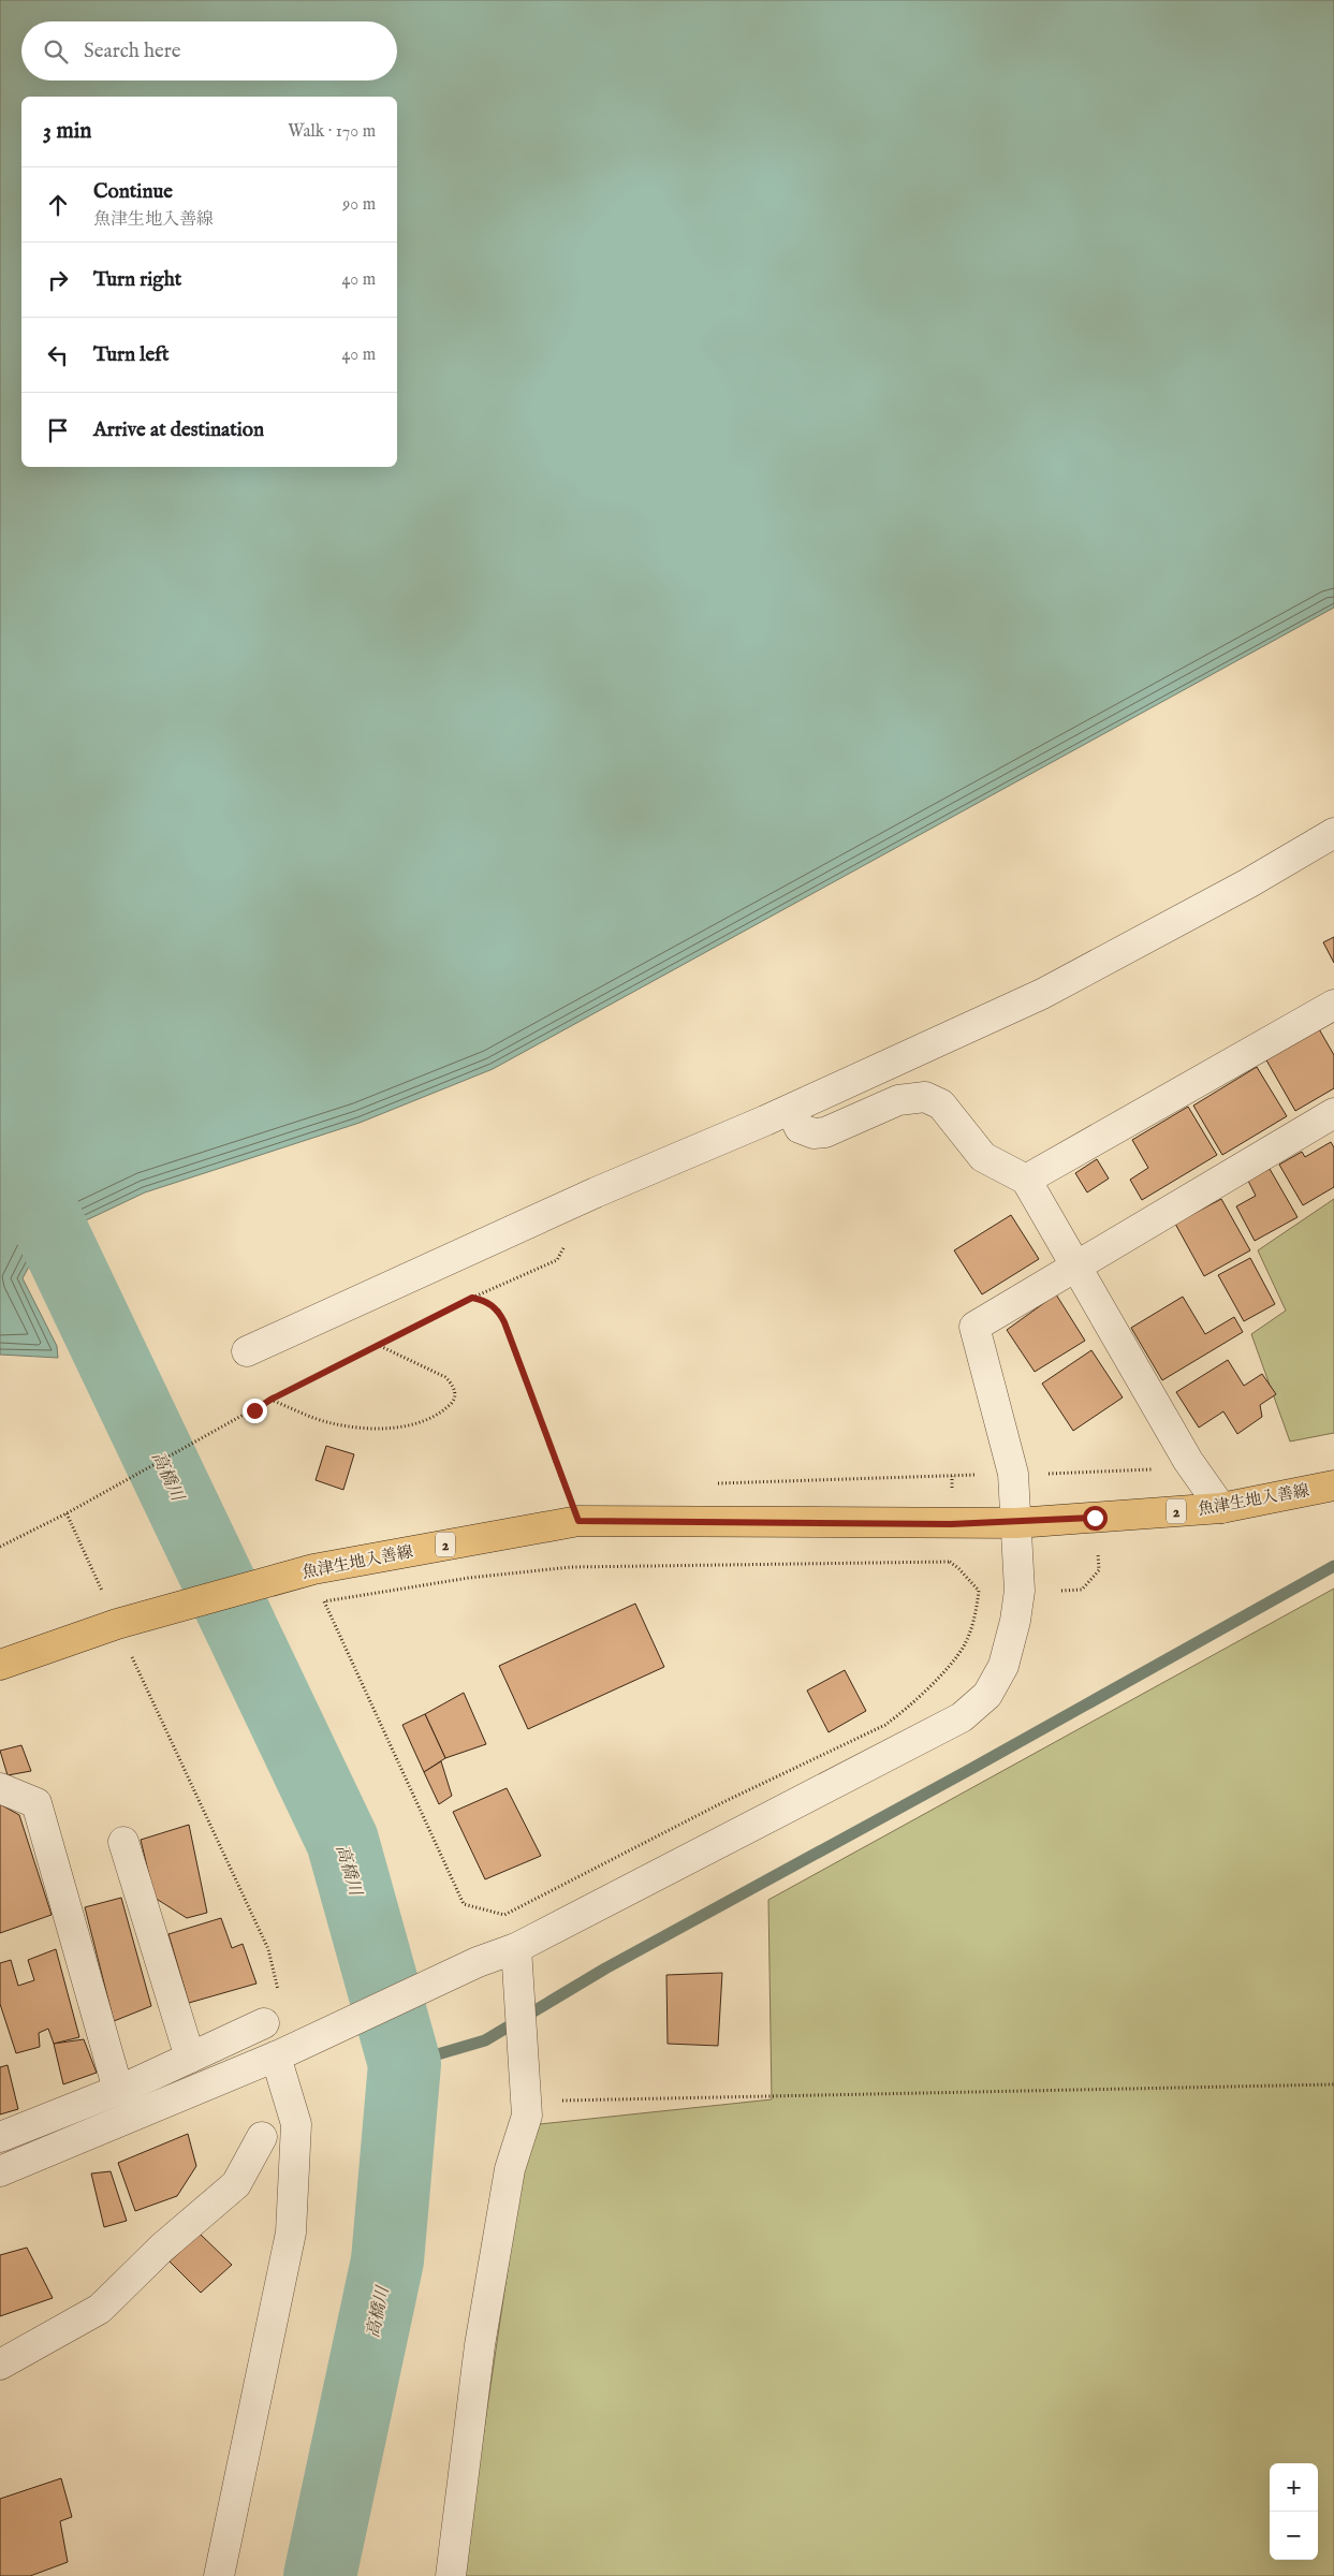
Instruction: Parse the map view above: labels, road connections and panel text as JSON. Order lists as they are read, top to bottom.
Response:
{
  "streets": {
    "main road": ["魚津生地入善線", "2"]
  },
  "water": ["高橋川"],
  "page": {
    "search": "Search here",
    "heading": ["3 min", "Walk · 170 m"],
    "list": [
      ["Continue", "魚津生地入善線", "90 m"],
      ["Turn right", "40 m"],
      ["Turn left", "40 m"],
      "Arrive at destination"
    ],
    "map_buttons": ["+", "−"]
  }
}
